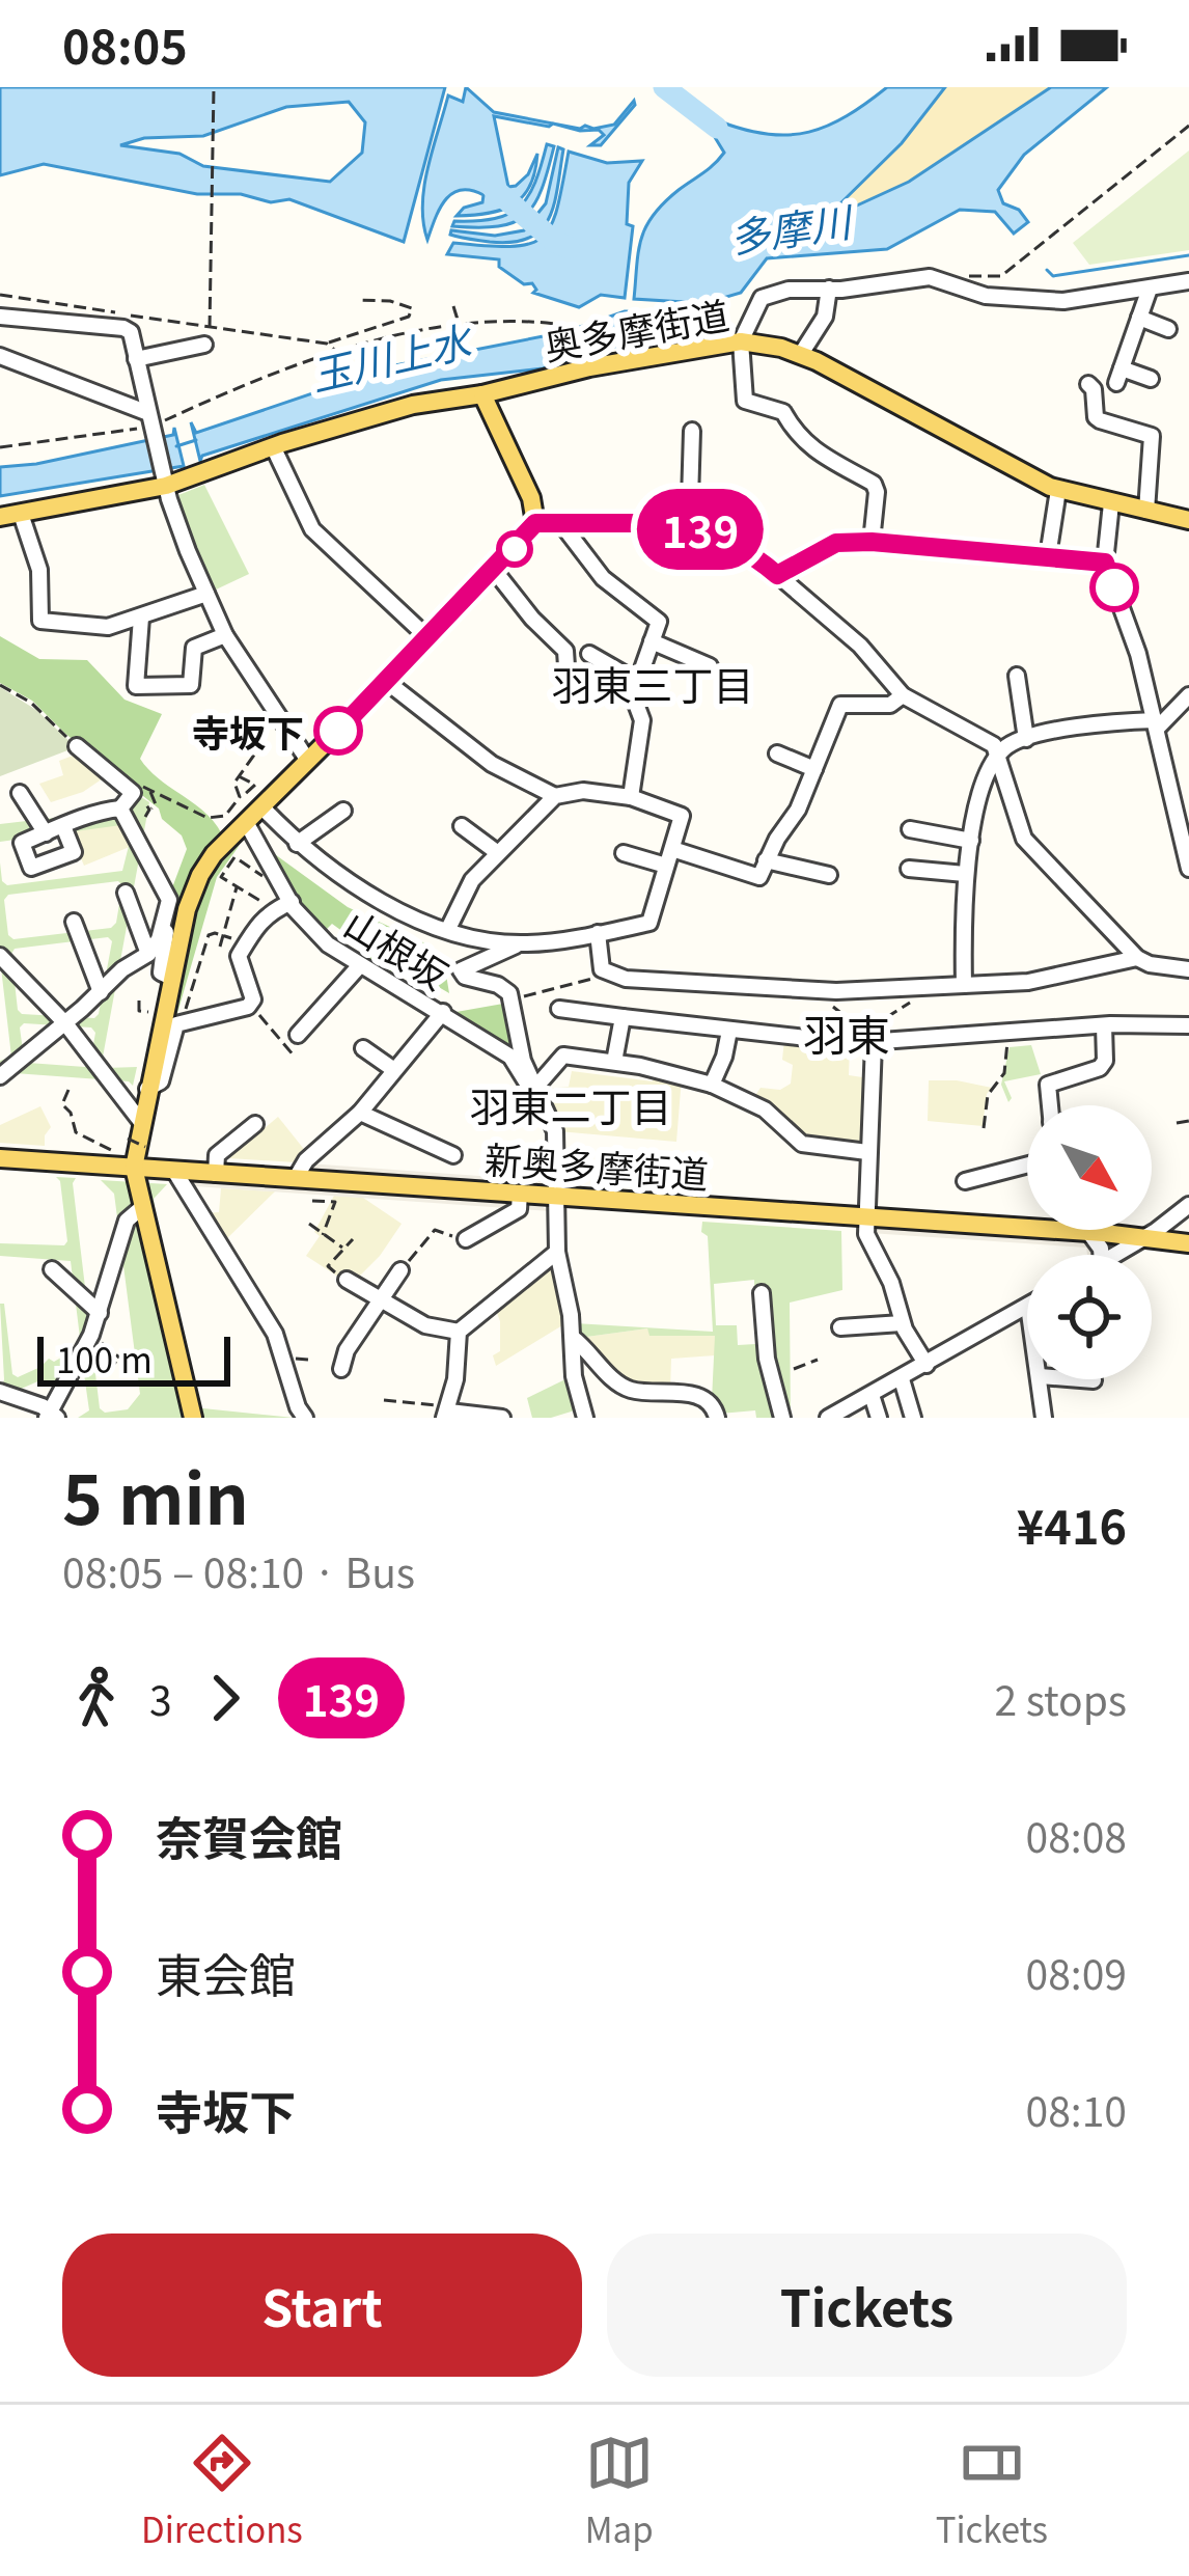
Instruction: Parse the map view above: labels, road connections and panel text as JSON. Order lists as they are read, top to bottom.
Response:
{
  "streets": {
    "main road": ["奥多摩街道", "新奥多摩街道"],
    "street": ["山根坂"]
  },
  "districts": ["羽東三丁目", "羽東", "羽東二丁目"],
  "water": ["多摩川", "玉川上水"],
  "places": ["寺坂下"],
  "lines": ["bus line 139"],
  "scale_bar": "100 m",
  "north": "bottom right",
  "page": {
    "status": "08:05",
    "on_map": "139",
    "scale": "100 m",
    "heading": ["5 min", "08:05 – 08:10 · Bus", "¥416"],
    "legs": ["3", "139", "2 stops"],
    "list": [
      {
        "name": "奈賀会館",
        "value": "08:08"
      },
      {
        "name": "東会館",
        "value": "08:09"
      },
      {
        "name": "寺坂下",
        "value": "08:10"
      }
    ],
    "buttons": ["Start", "Tickets"],
    "tabs": ["Directions", "Map", "Tickets"]
  }
}
